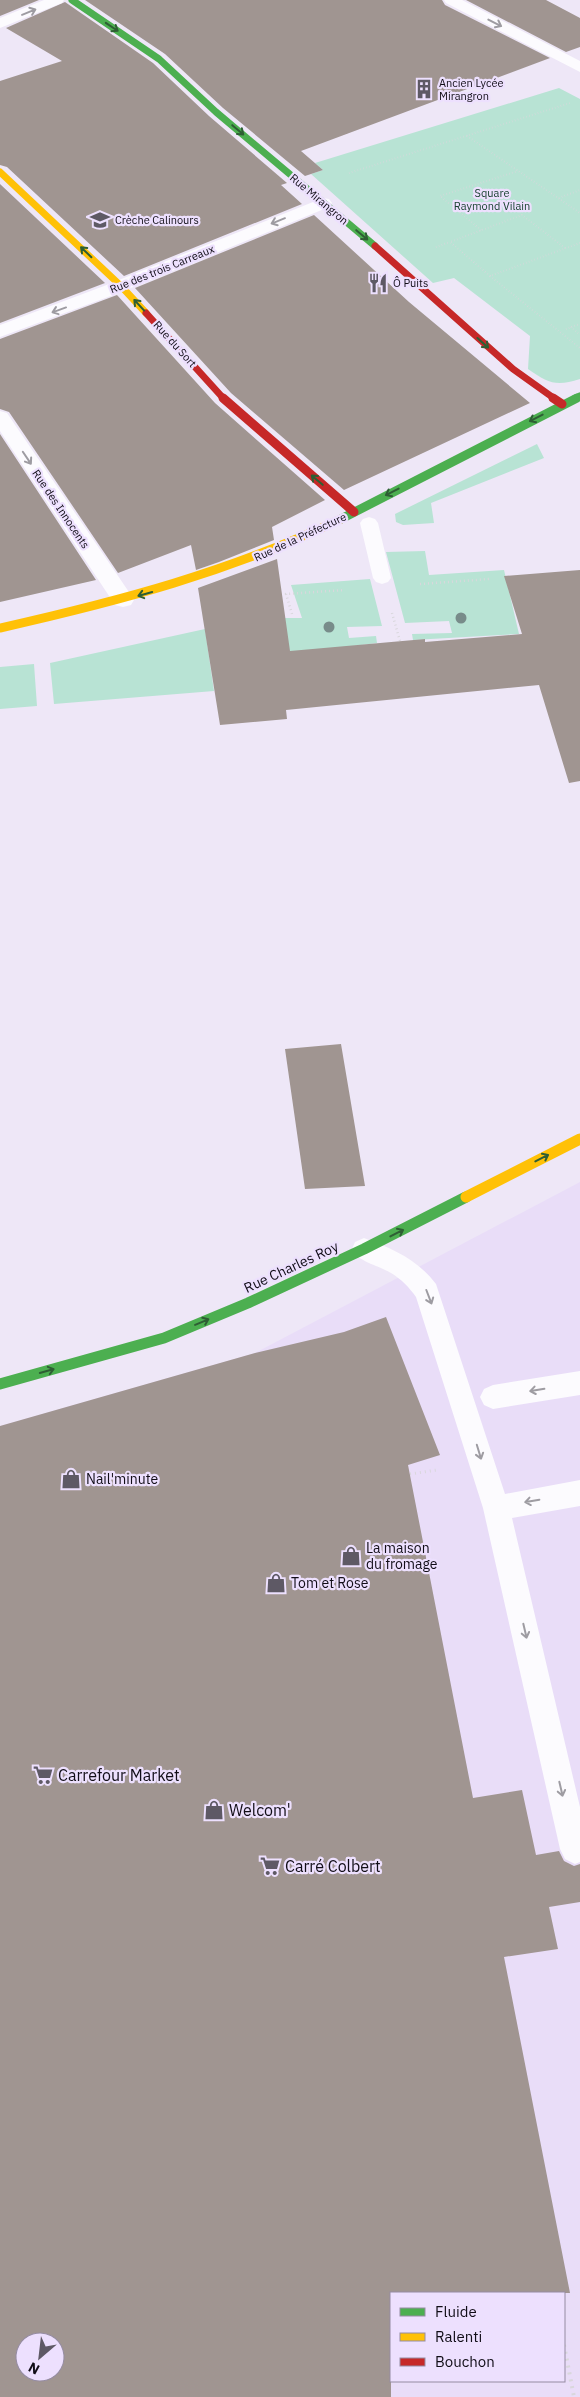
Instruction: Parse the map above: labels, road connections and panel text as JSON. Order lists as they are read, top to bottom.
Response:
{
  "streets": {
    "street": [
      "Rue Mirangron",
      "Rue des trois Carreaux",
      "Rue du Sort",
      "Rue des Innocents",
      "Rue de la Préfecture",
      "Rue Charles Roy"
    ]
  },
  "crossings": [
    ["Rue Mirangron", "Rue des trois Carreaux"],
    ["Rue Mirangron", "Rue de la Préfecture"],
    ["Rue des trois Carreaux", "Rue du Sort"],
    ["Rue du Sort", "Rue de la Préfecture"],
    ["Rue des Innocents", "Rue de la Préfecture"]
  ],
  "one_way": [
    "Rue Mirangron",
    "Rue des trois Carreaux",
    "Rue du Sort",
    "Rue des Innocents",
    "Rue de la Préfecture",
    "Rue Charles Roy"
  ],
  "parks": ["Square Raymond Vilain"],
  "places": {
    "building": ["Ancien Lycée Mirangron"],
    "school or university": ["Crèche Calinours"],
    "restaurant": ["Ô Puits"],
    "shop": [
      "Nail'minute",
      "La maison du fromage",
      "Tom et Rose",
      "Welcom'"
    ],
    "supermarket": ["Carrefour Market", "Carré Colbert"]
  },
  "legend": ["Fluide", "Ralenti", "Bouchon"],
  "north": "bottom left"
}
